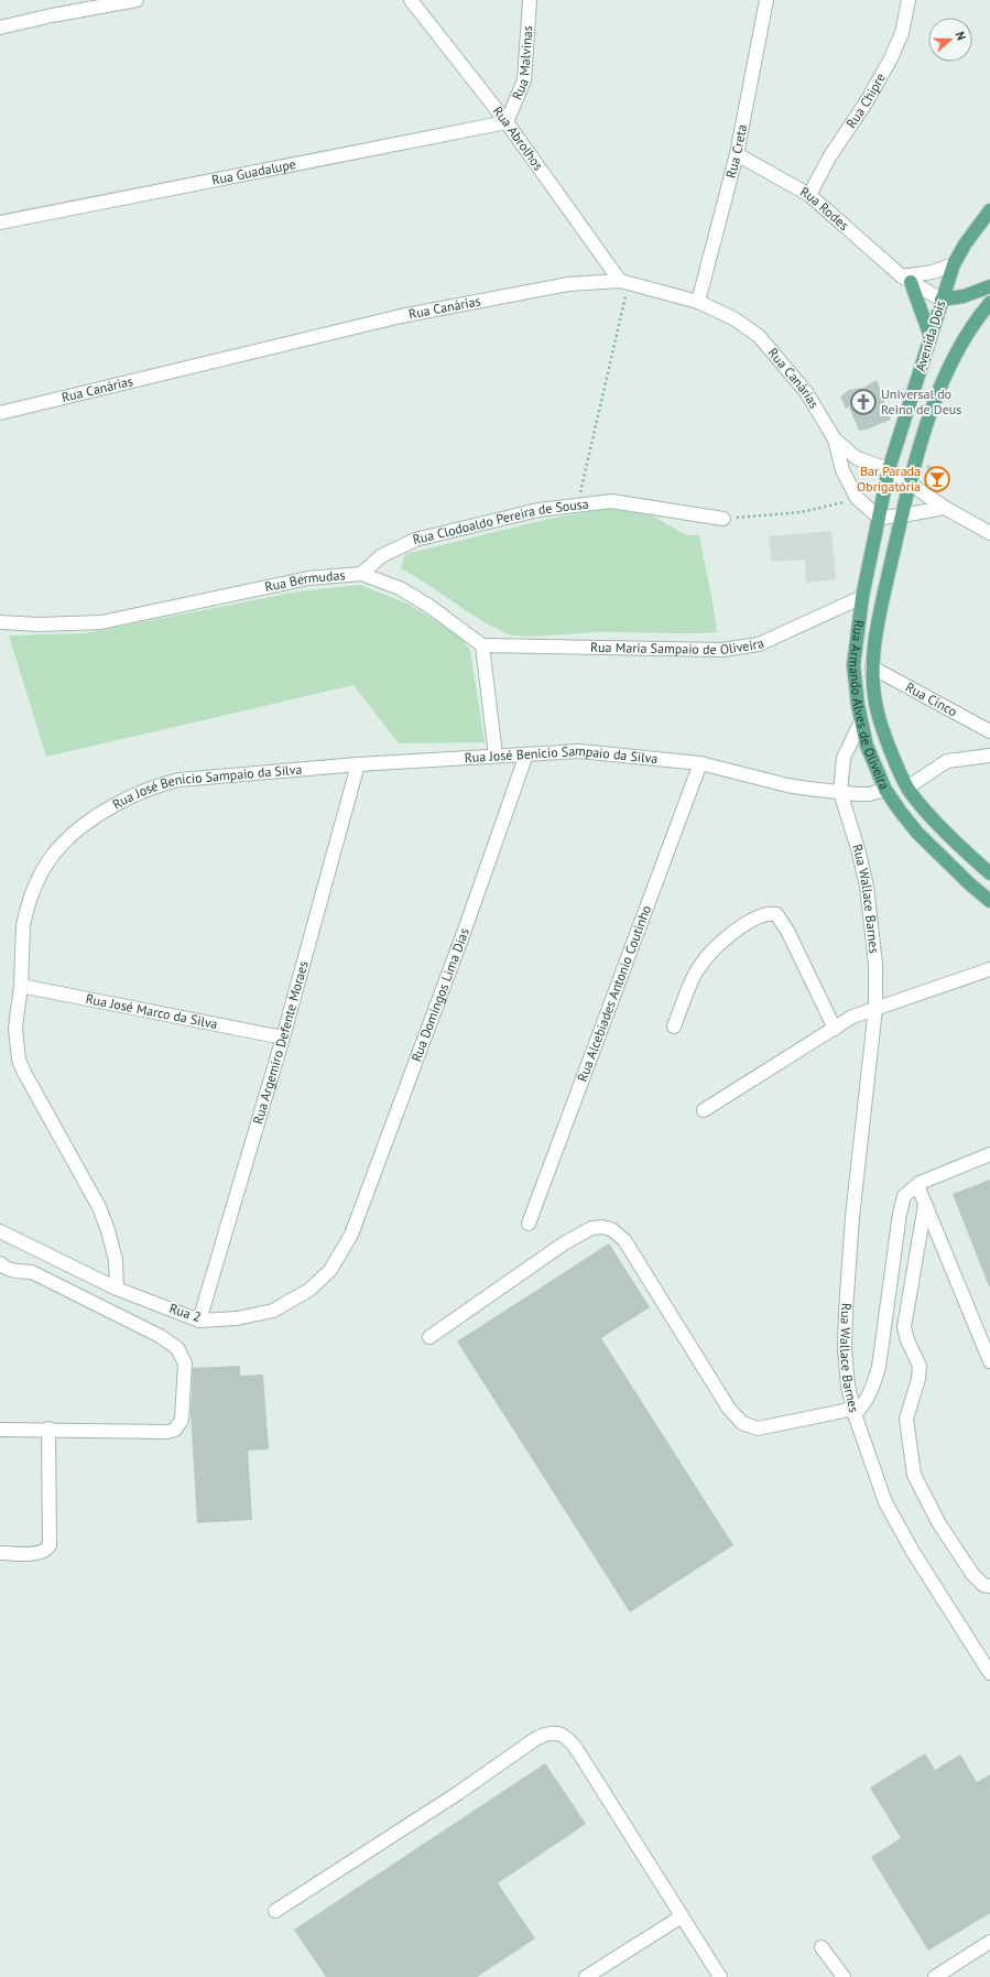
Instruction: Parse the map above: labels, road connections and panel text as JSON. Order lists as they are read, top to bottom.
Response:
{
  "streets": {
    "main road": ["Avenida Dois", "Rua Armando Alves de Oliveira"],
    "street": [
      "Rua Malvinas",
      "Rua Chipre",
      "Rua Abrolhos",
      "Rua Creta",
      "Rua Guadalupe",
      "Rua Rodes",
      "Rua Canárias",
      "Rua Clodoaldo Pereira de Sousa",
      "Rua Bermudas",
      "Rua Maria Sampaio de Oliveira",
      "Rua Cinco",
      "Rua José Benicio Sampaio da Silva",
      "Rua Wallace Barnes",
      "Rua Alcebiades Antonio Coutinho",
      "Rua Domingos Lima Dias",
      "Rua José Marco da Silva",
      "Rua Argemiro Defente Moraes",
      "Rua 2"
    ]
  },
  "crossings": [
    ["Rua Malvinas", "Rua Abrolhos"],
    ["Rua Malvinas", "Rua Guadalupe"],
    ["Rua Chipre", "Rua Rodes"],
    ["Rua Abrolhos", "Rua Guadalupe"],
    ["Rua Abrolhos", "Rua Canárias"],
    ["Rua Creta", "Rua Rodes"],
    ["Rua Creta", "Rua Canárias"],
    ["Rua Rodes", "Avenida Dois"],
    ["Rua Canárias", "Avenida Dois"],
    ["Rua Canárias", "Rua Armando Alves de Oliveira"],
    ["Avenida Dois", "Rua Armando Alves de Oliveira"],
    ["Rua Clodoaldo Pereira de Sousa", "Rua Bermudas"],
    ["Rua Bermudas", "Rua Maria Sampaio de Oliveira"],
    ["Rua Maria Sampaio de Oliveira", "Rua Armando Alves de Oliveira"],
    ["Rua Cinco", "Rua Armando Alves de Oliveira"],
    ["Rua Armando Alves de Oliveira", "Rua Wallace Barnes"],
    ["Rua José Benicio Sampaio da Silva", "Rua Wallace Barnes"],
    ["Rua José Benicio Sampaio da Silva", "Rua Alcebiades Antonio Coutinho"],
    ["Rua José Benicio Sampaio da Silva", "Rua Domingos Lima Dias"],
    ["Rua José Benicio Sampaio da Silva", "Rua José Marco da Silva"],
    ["Rua José Benicio Sampaio da Silva", "Rua Argemiro Defente Moraes"],
    ["Rua José Benicio Sampaio da Silva", "Rua 2"],
    ["Rua Domingos Lima Dias", "Rua 2"],
    ["Rua José Marco da Silva", "Rua Argemiro Defente Moraes"],
    ["Rua Argemiro Defente Moraes", "Rua 2"]
  ],
  "places": {
    "church": ["Universal do Reino de Deus"],
    "bar": ["Bar Parada Obrigatória"]
  },
  "north": "right"
}
